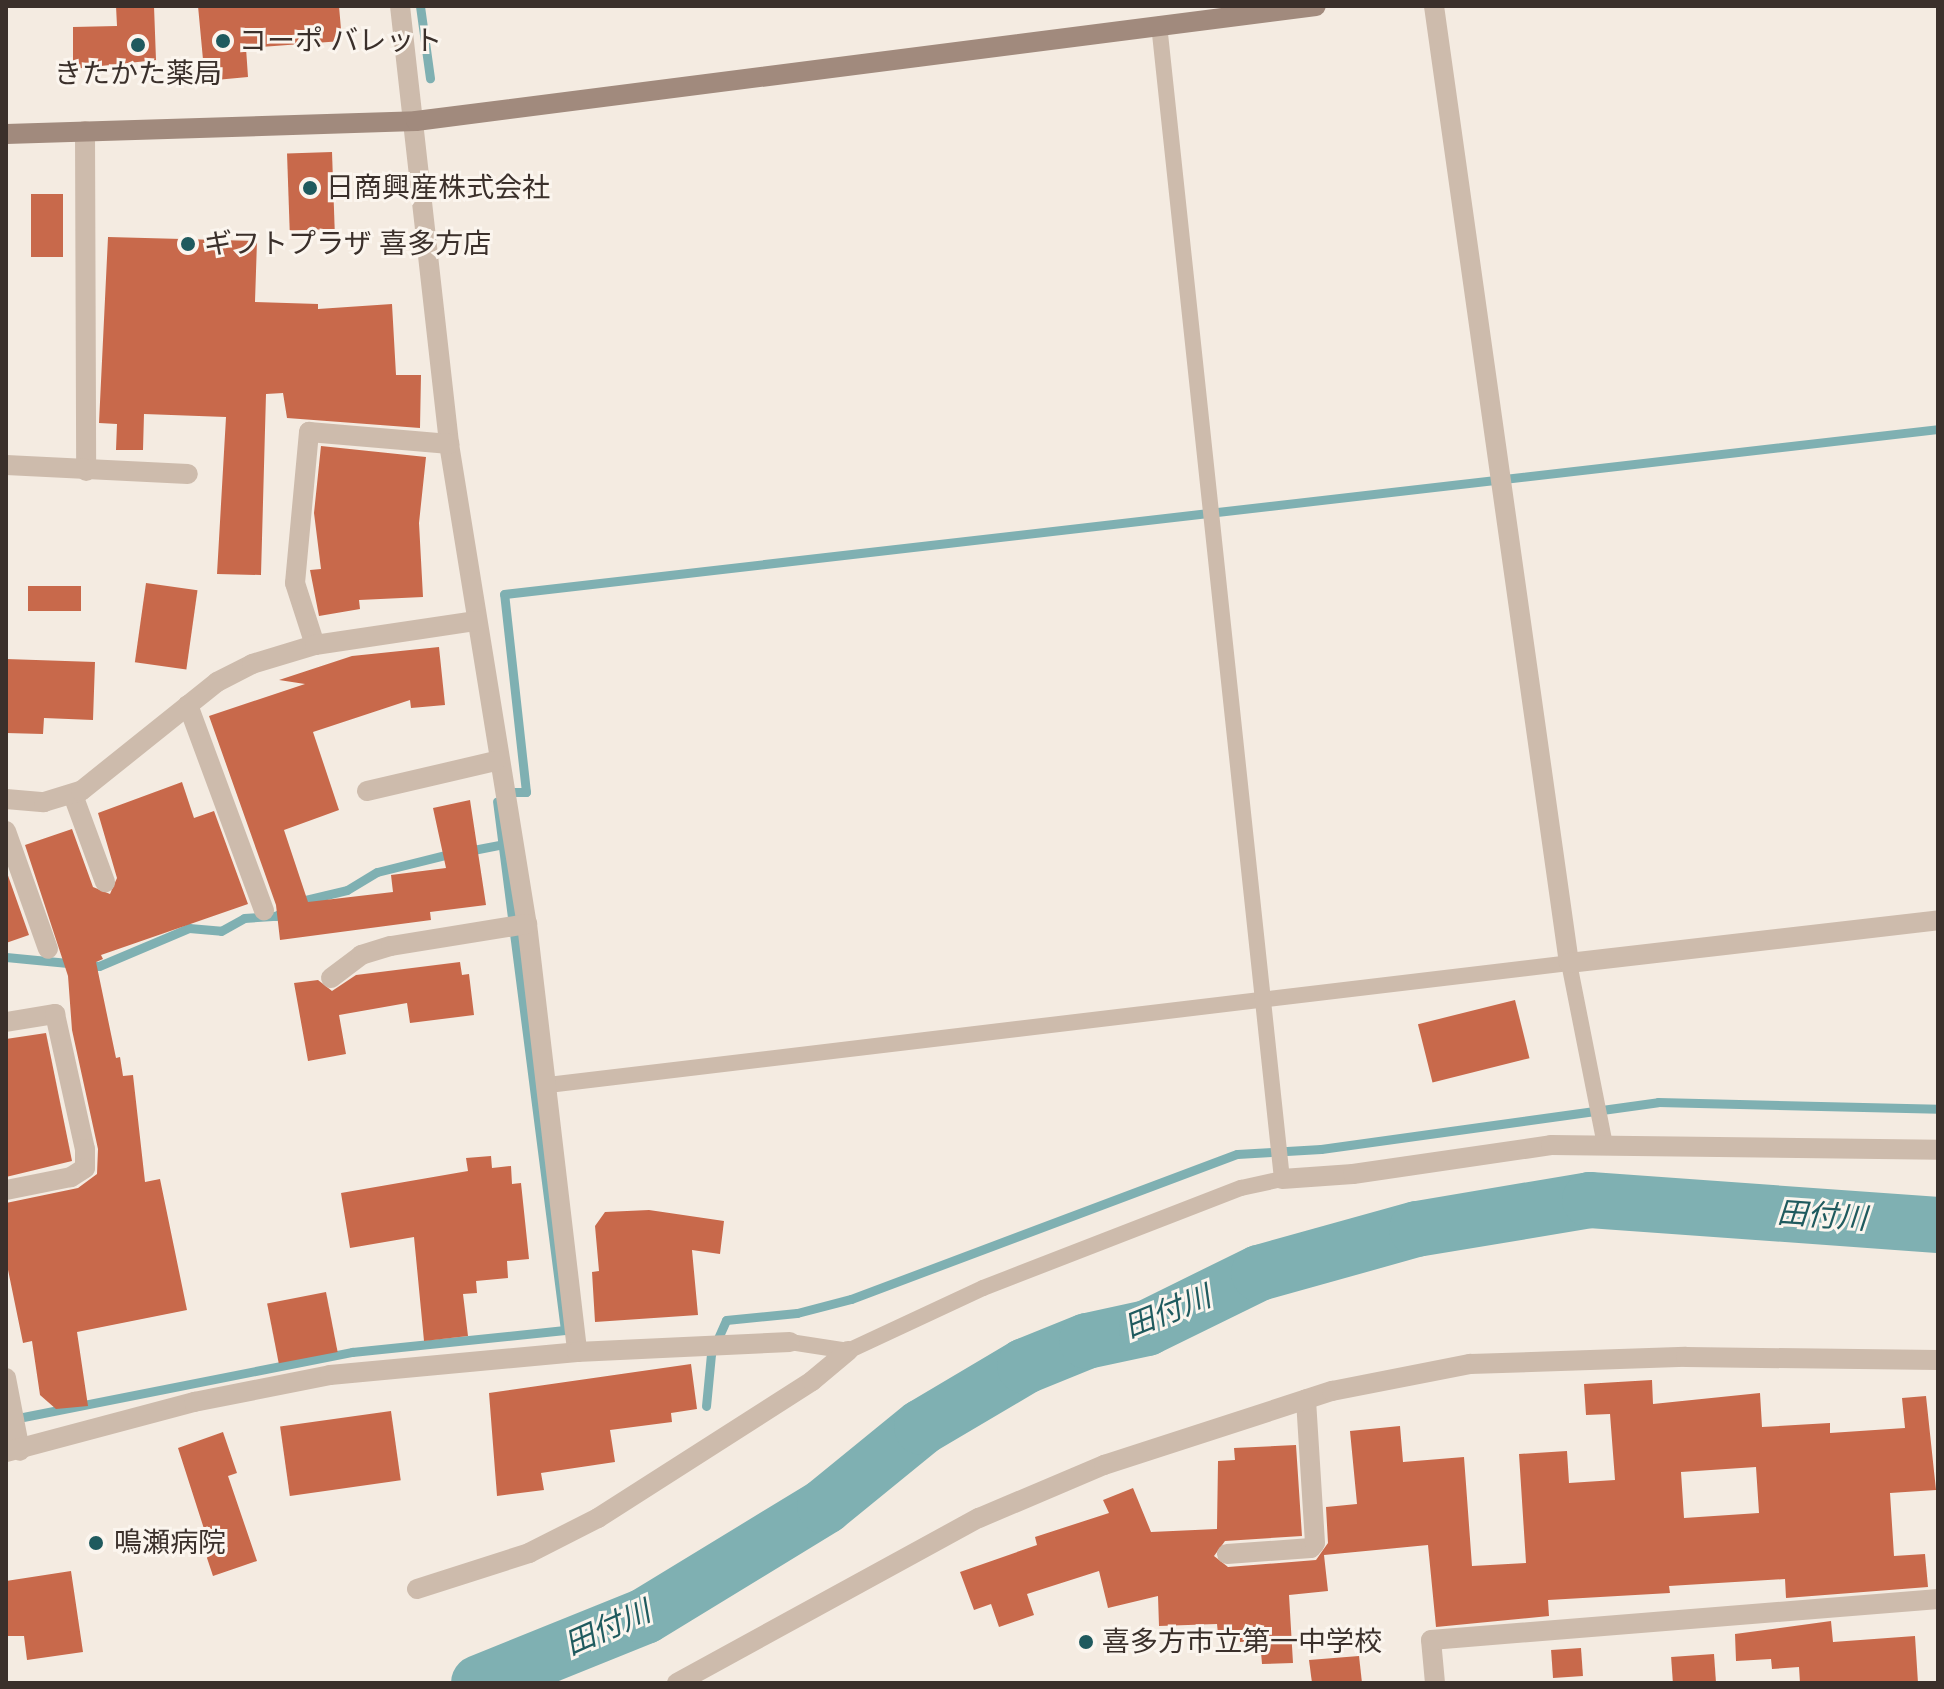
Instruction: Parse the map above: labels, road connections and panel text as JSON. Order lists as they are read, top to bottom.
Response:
{
  "water": ["田付川"],
  "places": [
    "コーポ バレット",
    "きたかた薬局",
    "日商興産株式会社",
    "ギフトプラザ 喜多方店",
    "鳴瀬病院",
    "喜多方市立第一中学校"
  ]
}
